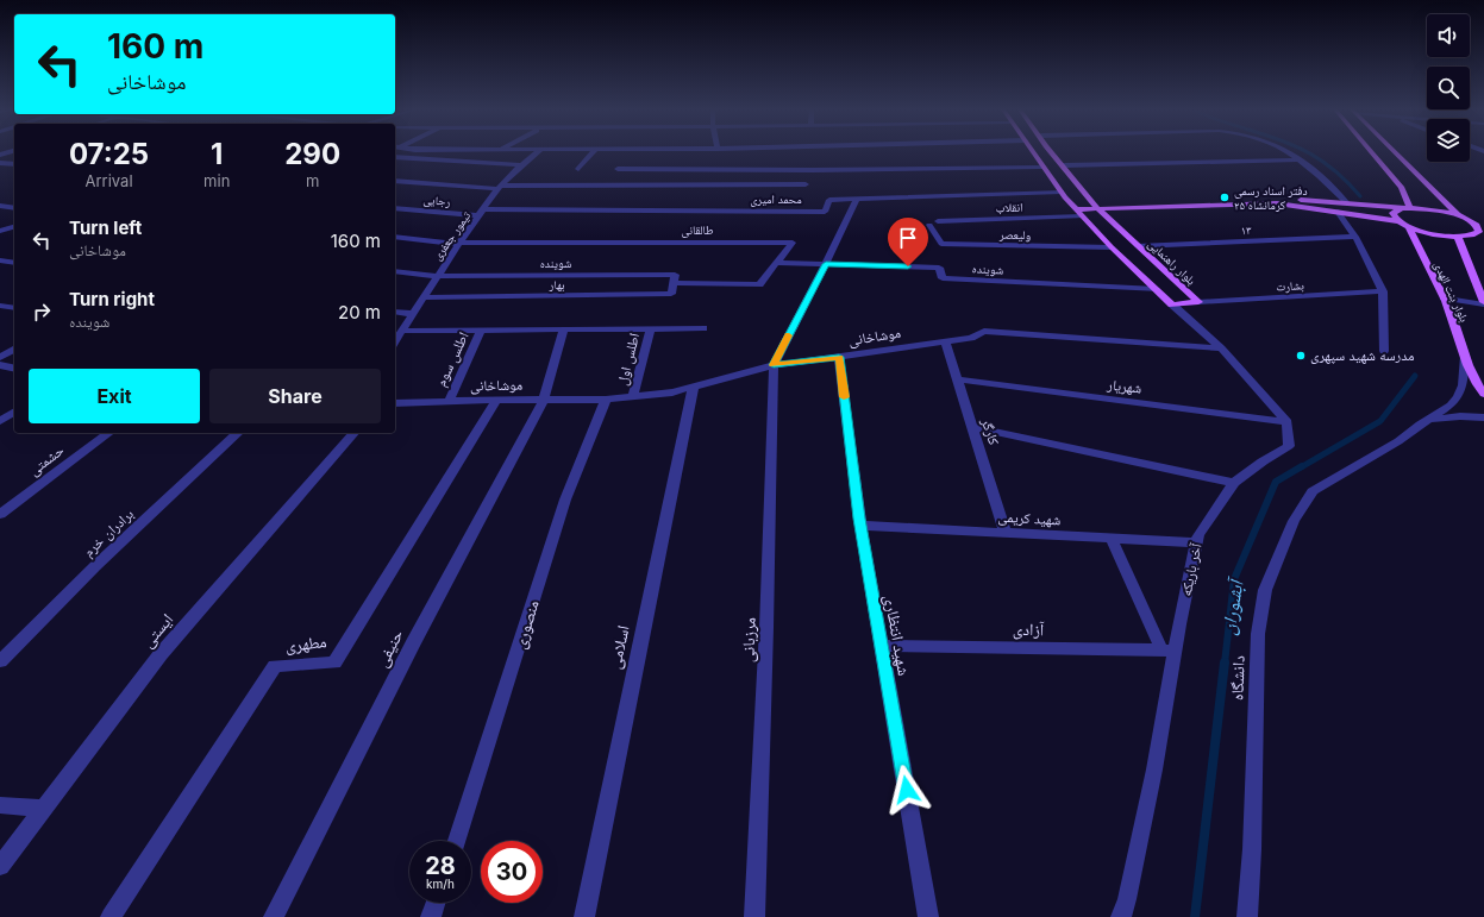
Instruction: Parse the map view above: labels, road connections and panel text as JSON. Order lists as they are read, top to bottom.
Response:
{
  "streets": {
    "main road": ["بلوار راهنمایی", "بلوار بنت الهدی"],
    "street": [
      "محمد امیری",
      "رجایی",
      "انقلاب",
      "طالقانی",
      "۱۳",
      "ولیعصر",
      "تیمور جعفری",
      "شوینده",
      "بهار",
      "بشارت",
      "موشاخانی",
      "اطلس سوم",
      "اطلس اول",
      "شهریار",
      "کارگر",
      "حشمتی",
      "شهید کریمی",
      "برادران خرم",
      "آخر باریکه",
      "منصوری",
      "آزادی",
      "ایستی",
      "شهید انتظاری",
      "مرزبانی",
      "مطهری",
      "اسلامی",
      "حنیفی",
      "دانشگاه"
    ]
  },
  "crossings": [
    ["محمد امیری", "رجایی"],
    ["محمد امیری", "تیمور جعفری"],
    ["رجایی", "تیمور جعفری"],
    ["طالقانی", "تیمور جعفری"],
    ["طالقانی", "شوینده"],
    ["طالقانی", "بهار"],
    ["۱۳", "بلوار راهنمایی"],
    ["تیمور جعفری", "شوینده"],
    ["تیمور جعفری", "بهار"],
    ["بلوار راهنمایی", "بشارت"],
    ["شوینده", "بهار"],
    ["بلوار بنت الهدی", "دانشگاه"],
    ["موشاخانی", "اطلس سوم"],
    ["موشاخانی", "اطلس اول"],
    ["موشاخانی", "کارگر"],
    ["موشاخانی", "منصوری"],
    ["موشاخانی", "شهید انتظاری"],
    ["موشاخانی", "مرزبانی"],
    ["موشاخانی", "مطهری"],
    ["موشاخانی", "اسلامی"],
    ["موشاخانی", "حنیفی"],
    ["شهریار", "کارگر"],
    ["شهریار", "آخر باریکه"],
    ["کارگر", "شهید کریمی"],
    ["شهید کریمی", "آخر باریکه"],
    ["شهید کریمی", "شهید انتظاری"],
    ["آخر باریکه", "آزادی"],
    ["آزادی", "شهید انتظاری"]
  ],
  "water": ["آبشوران"],
  "places": ["دفتر اسناد رسمی ۲۵ کرمانشاه", "مدرسه شهید سپهری"],
  "page": {
    "turn": ["160 m", "موشاخانی"],
    "eta": [
      "07:25",
      "Arrival",
      "1",
      "min",
      "290",
      "m"
    ],
    "list": [
      {
        "name": "Turn left",
        "note": "موشاخانی",
        "value": "160 m"
      },
      {
        "name": "Turn right",
        "note": "شوینده",
        "value": "20 m"
      }
    ],
    "buttons": ["Exit", "Share"],
    "speed": "28 km/h",
    "limit": "30"
  }
}
